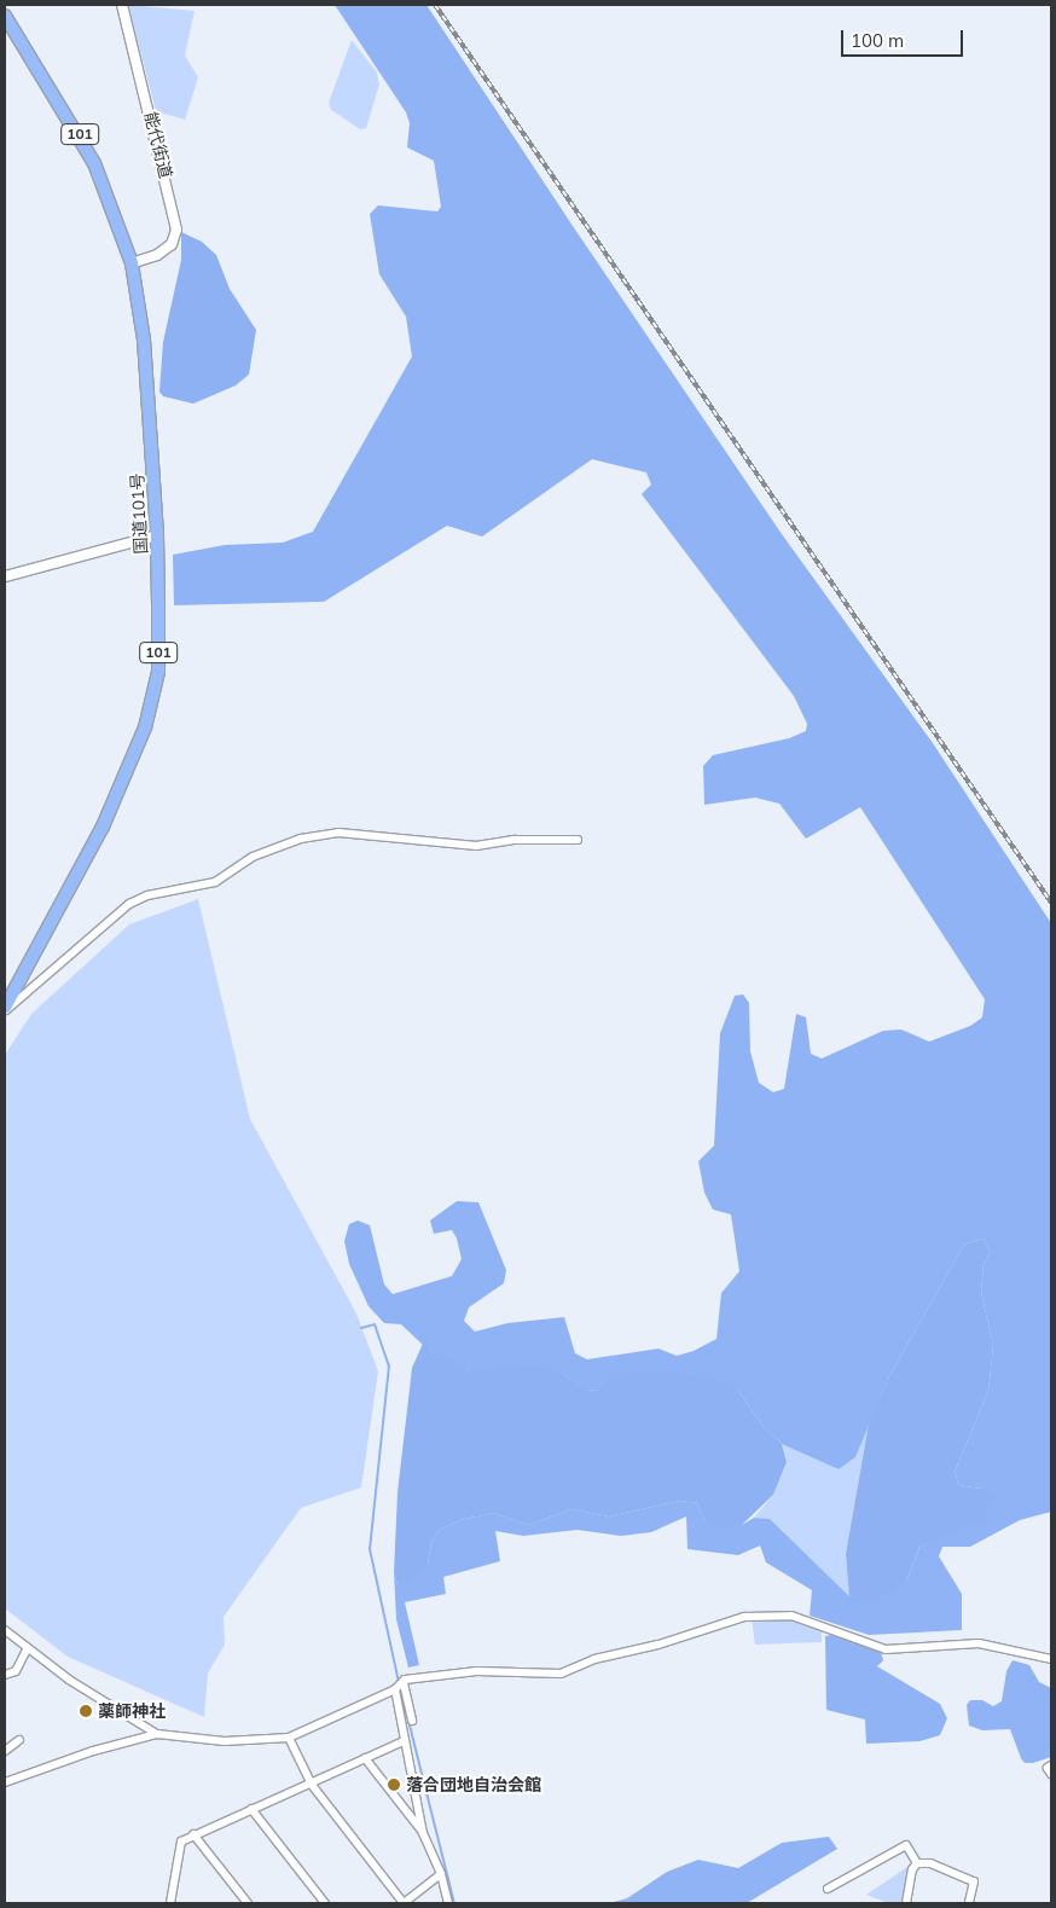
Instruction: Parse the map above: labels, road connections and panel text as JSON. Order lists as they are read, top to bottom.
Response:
{
  "streets": {
    "highway": ["101", "国道101号"],
    "street": ["能代街道"]
  },
  "crossings": [
    ["能代街道", "国道101号"]
  ],
  "places": ["薬師神社", "落合団地自治会館"],
  "scale_bar": "100 m"
}
